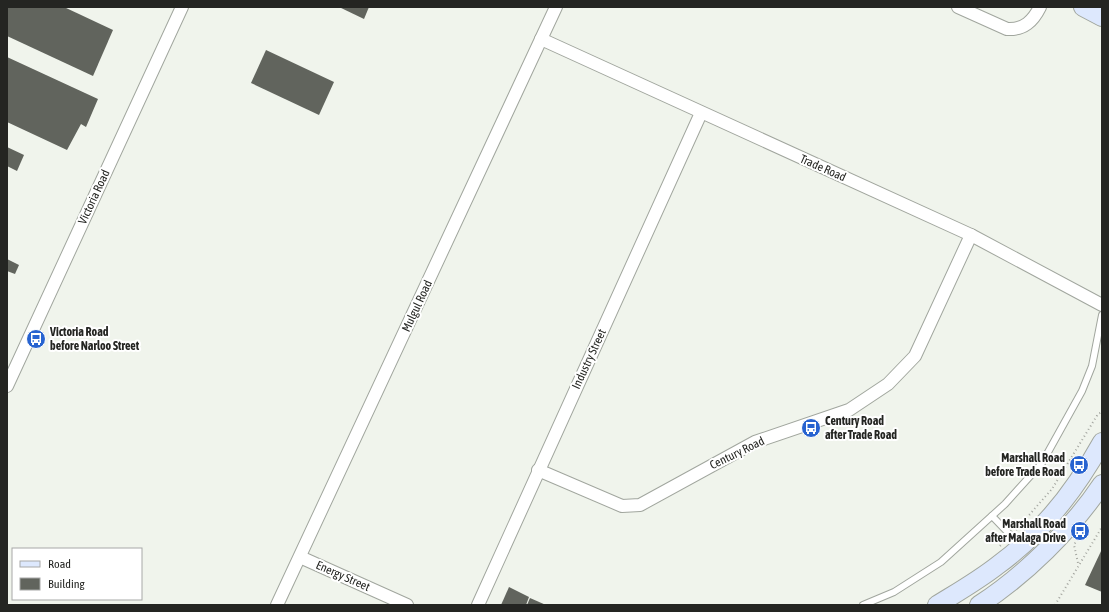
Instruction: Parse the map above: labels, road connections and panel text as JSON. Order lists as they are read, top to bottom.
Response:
{
  "streets": {
    "street": [
      "Trade Road",
      "Victoria Road",
      "Mulgul Road",
      "Industry Street",
      "Century Road",
      "Energy Street"
    ]
  },
  "crossings": [
    ["Trade Road", "Mulgul Road"],
    ["Trade Road", "Industry Street"],
    ["Trade Road", "Century Road"],
    ["Mulgul Road", "Energy Street"],
    ["Industry Street", "Century Road"]
  ],
  "places": {
    "bus stop": [
      "Victoria Road before Narloo Street",
      "Century Road after Trade Road",
      "Marshall Road before Trade Road",
      "Marshall Road after Malaga Drive"
    ]
  },
  "legend": ["Road", "Building"]
}
